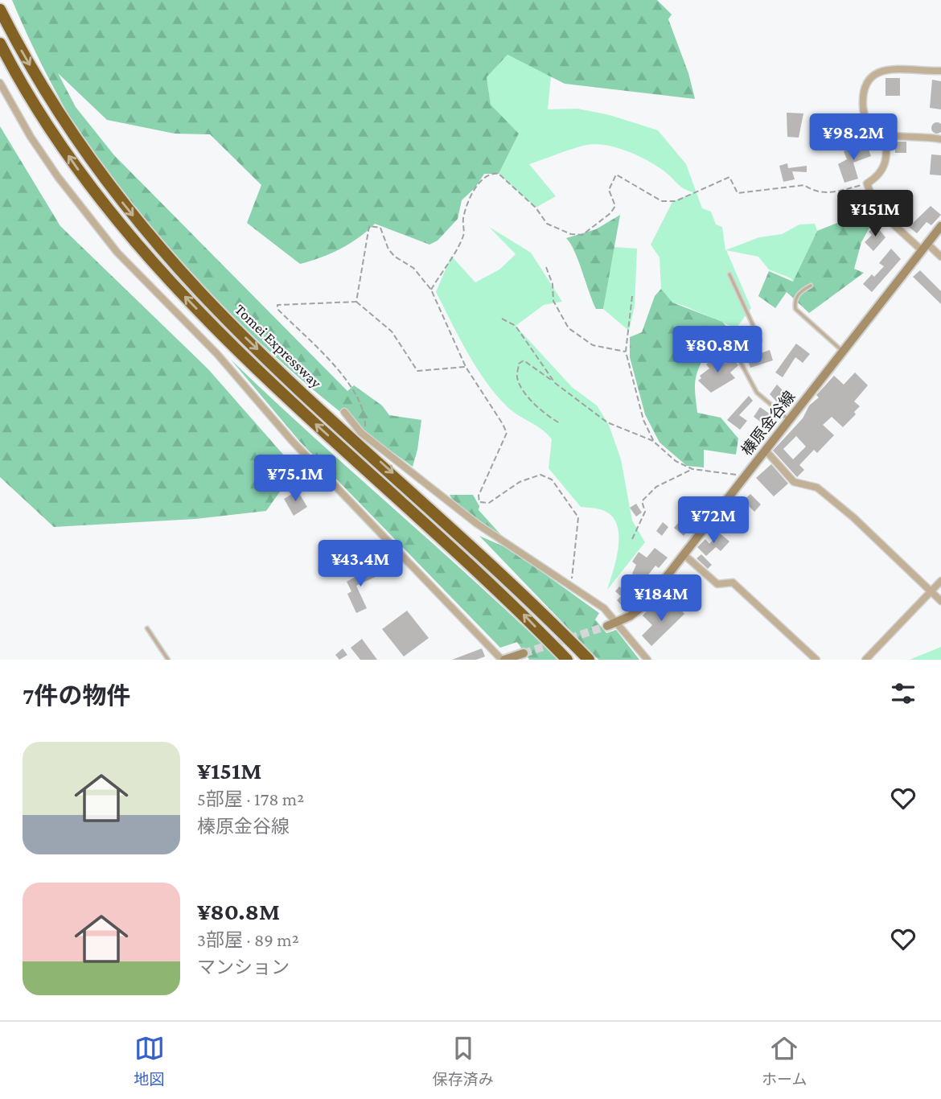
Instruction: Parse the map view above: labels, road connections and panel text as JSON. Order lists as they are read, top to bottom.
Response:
{
  "streets": {
    "highway": ["Tomei Expressway"],
    "main road": ["榛原金谷線"]
  },
  "page": {
    "price": [
      "¥98.2M",
      "¥151M",
      "¥80.8M",
      "¥75.1M",
      "¥72M",
      "¥43.4M",
      "¥184M"
    ],
    "heading": "7件の物件",
    "list": [
      {
        "name": "¥151M",
        "note": "5部屋 · 178 m² · 榛原金谷線"
      },
      {
        "name": "¥80.8M",
        "note": "3部屋 · 89 m² · マンション"
      }
    ],
    "tabs": ["地図", "保存済み", "ホーム"]
  }
}
